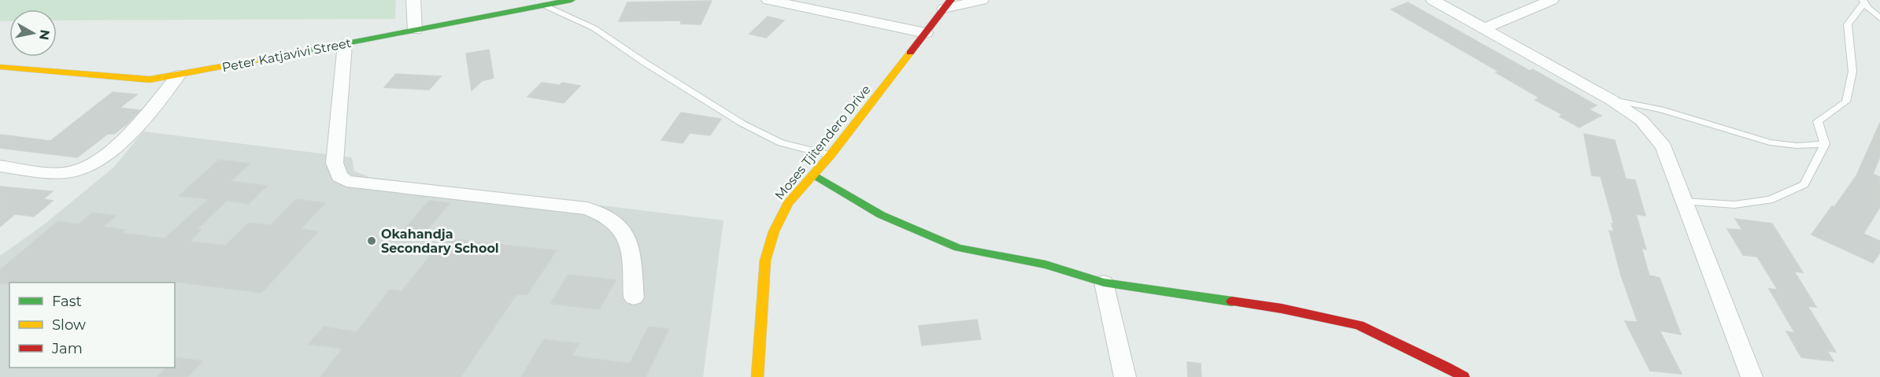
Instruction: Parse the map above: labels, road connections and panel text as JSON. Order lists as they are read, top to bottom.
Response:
{
  "streets": {
    "street": ["Peter Katjavivi Street", "Moses Tjitendero Drive"]
  },
  "places": ["Okahandja Secondary School"],
  "legend": ["Fast", "Slow", "Jam"],
  "north": "right"
}
